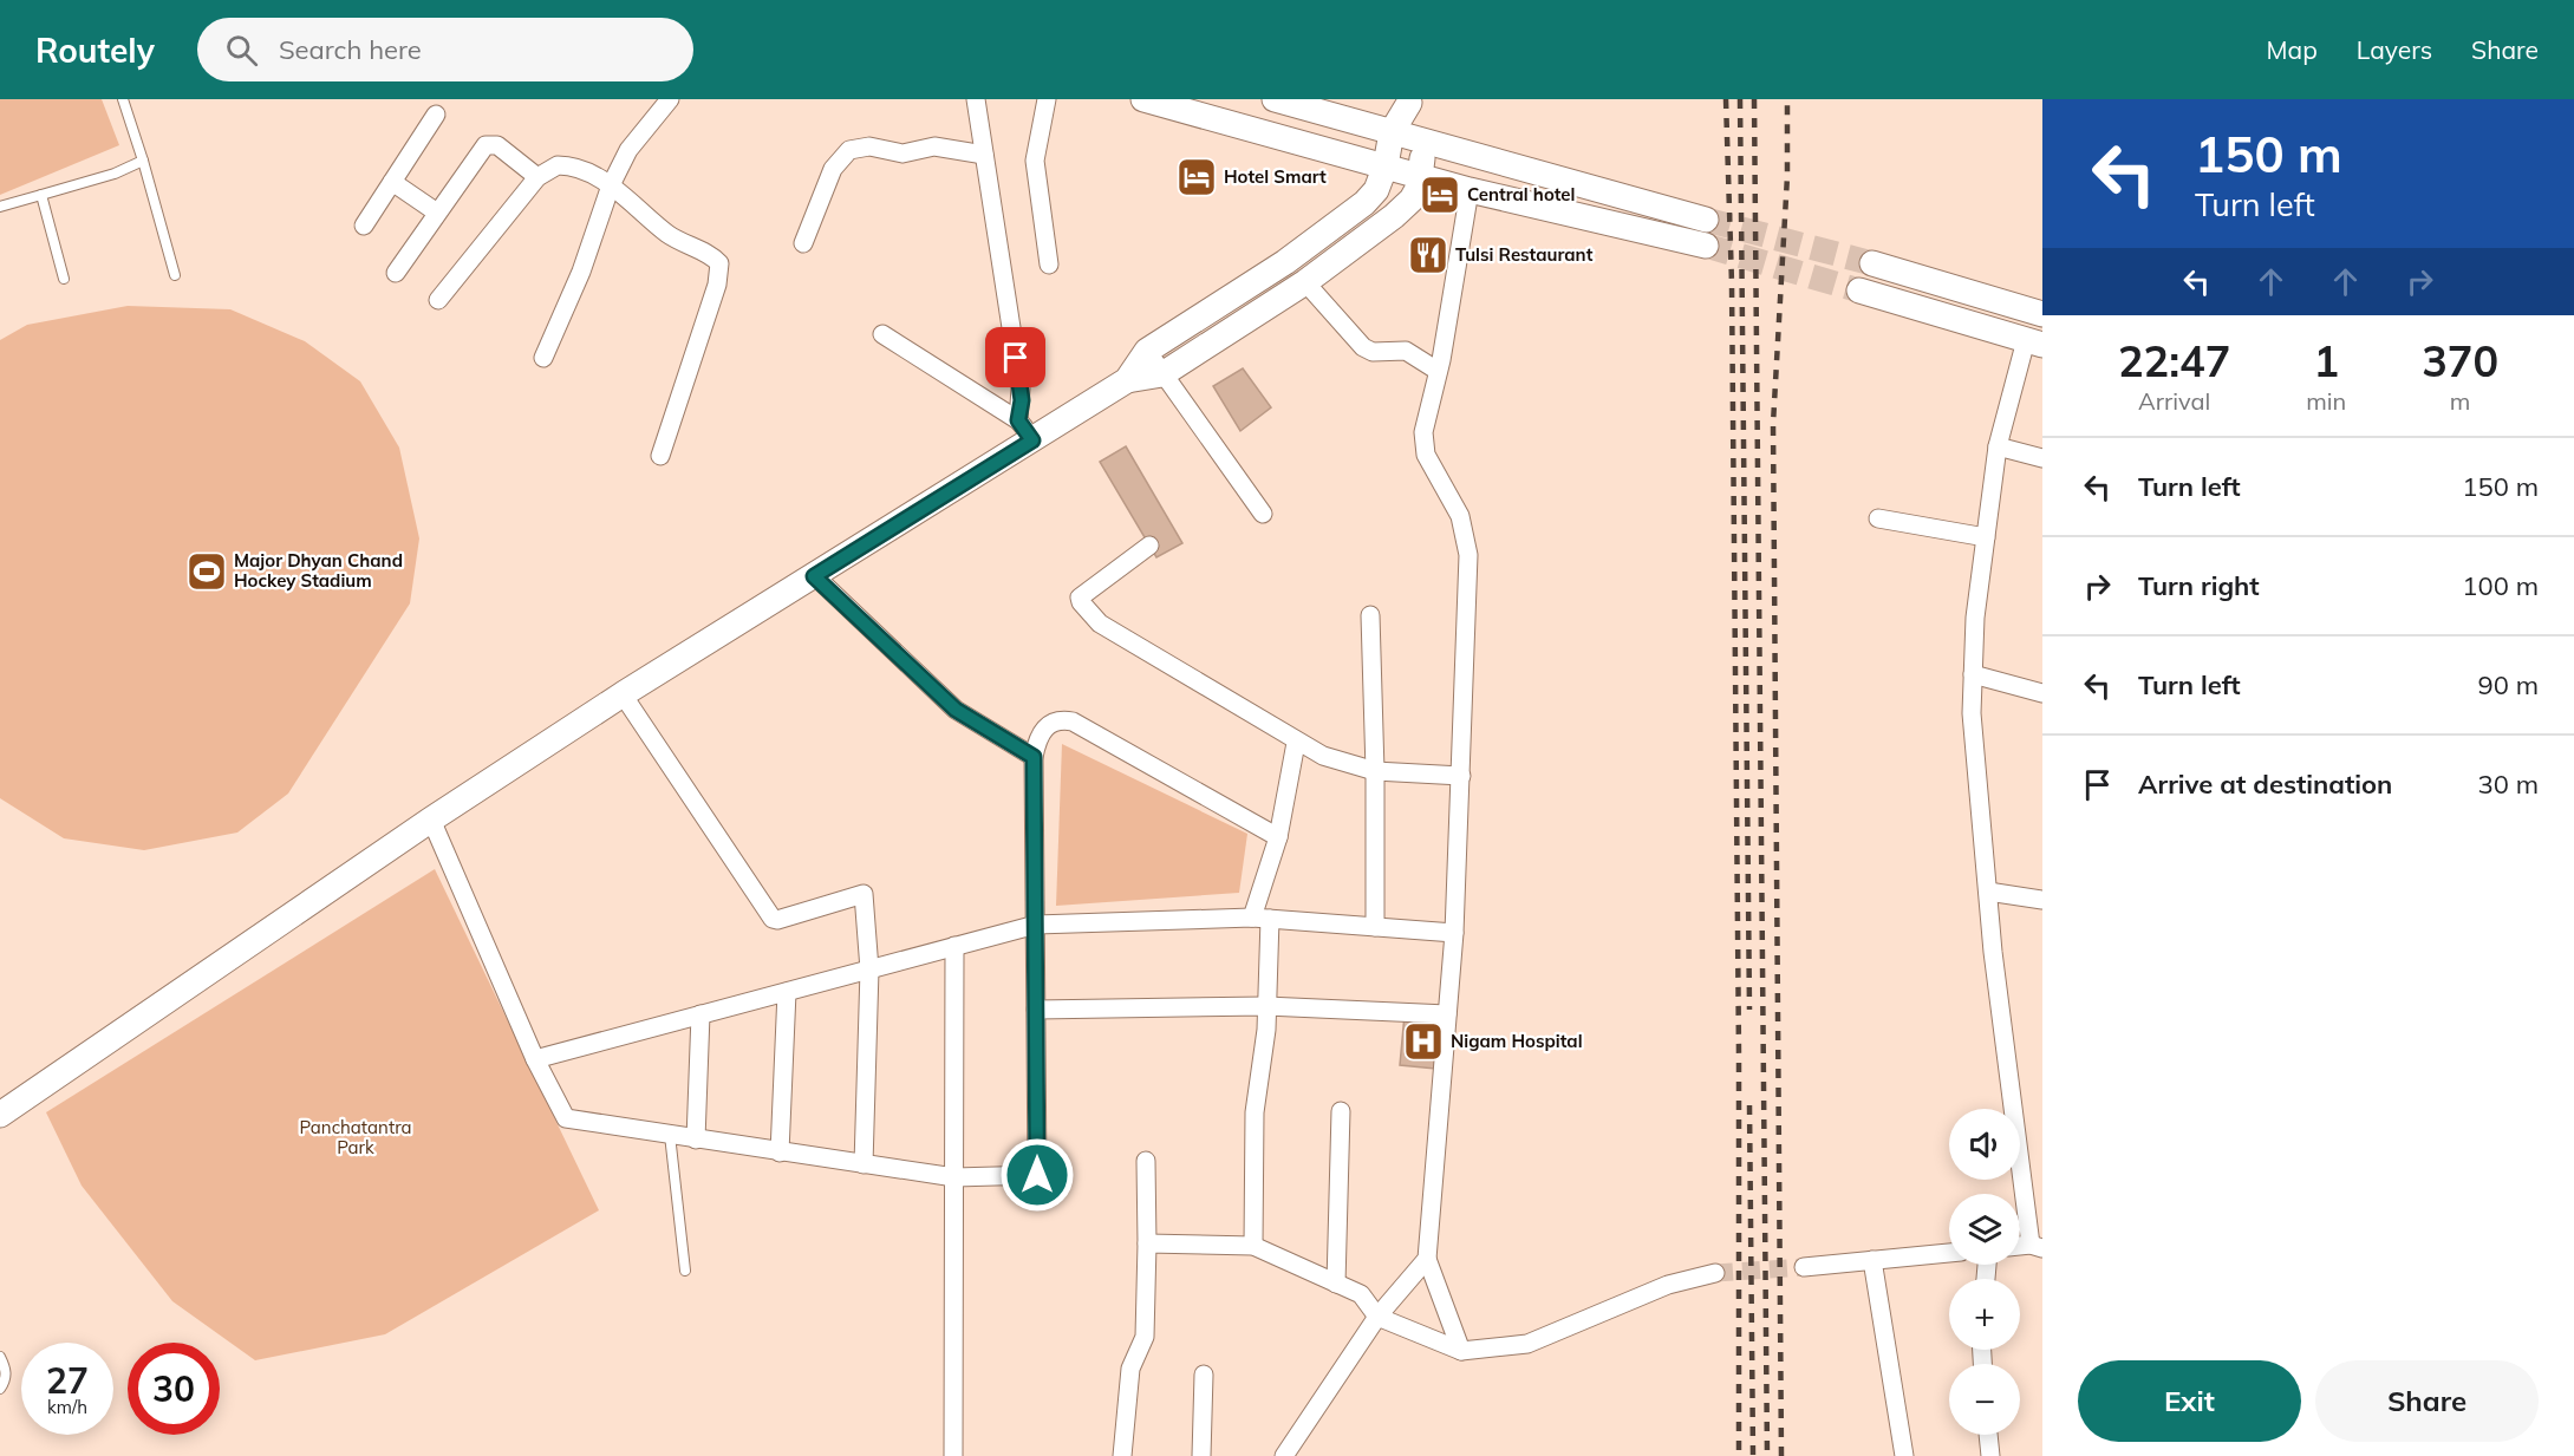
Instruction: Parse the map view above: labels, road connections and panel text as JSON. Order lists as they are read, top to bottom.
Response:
{
  "parks": ["Panchatantra Park"],
  "places": {
    "hotel": ["Hotel Smart", "Central hotel"],
    "restaurant": ["Tulsi Restaurant"],
    "sports": ["Major Dhyan Chand Hockey Stadium"],
    "hospital": ["Nigam Hospital"]
  },
  "page": {
    "header": "Routely",
    "search": "Search here",
    "nav": ["Map", "Layers", "Share"],
    "turn": ["150 m", "Turn left"],
    "eta": [
      "22:47",
      "Arrival",
      "1",
      "min",
      "370",
      "m"
    ],
    "list": [
      {
        "name": "Turn left",
        "value": "150 m"
      },
      {
        "name": "Turn right",
        "value": "100 m"
      },
      {
        "name": "Turn left",
        "value": "90 m"
      },
      {
        "name": "Arrive at destination",
        "value": "30 m"
      }
    ],
    "map_buttons": ["+", "−"],
    "speed": "27 km/h",
    "limit": "30",
    "buttons": ["Exit", "Share"]
  }
}
